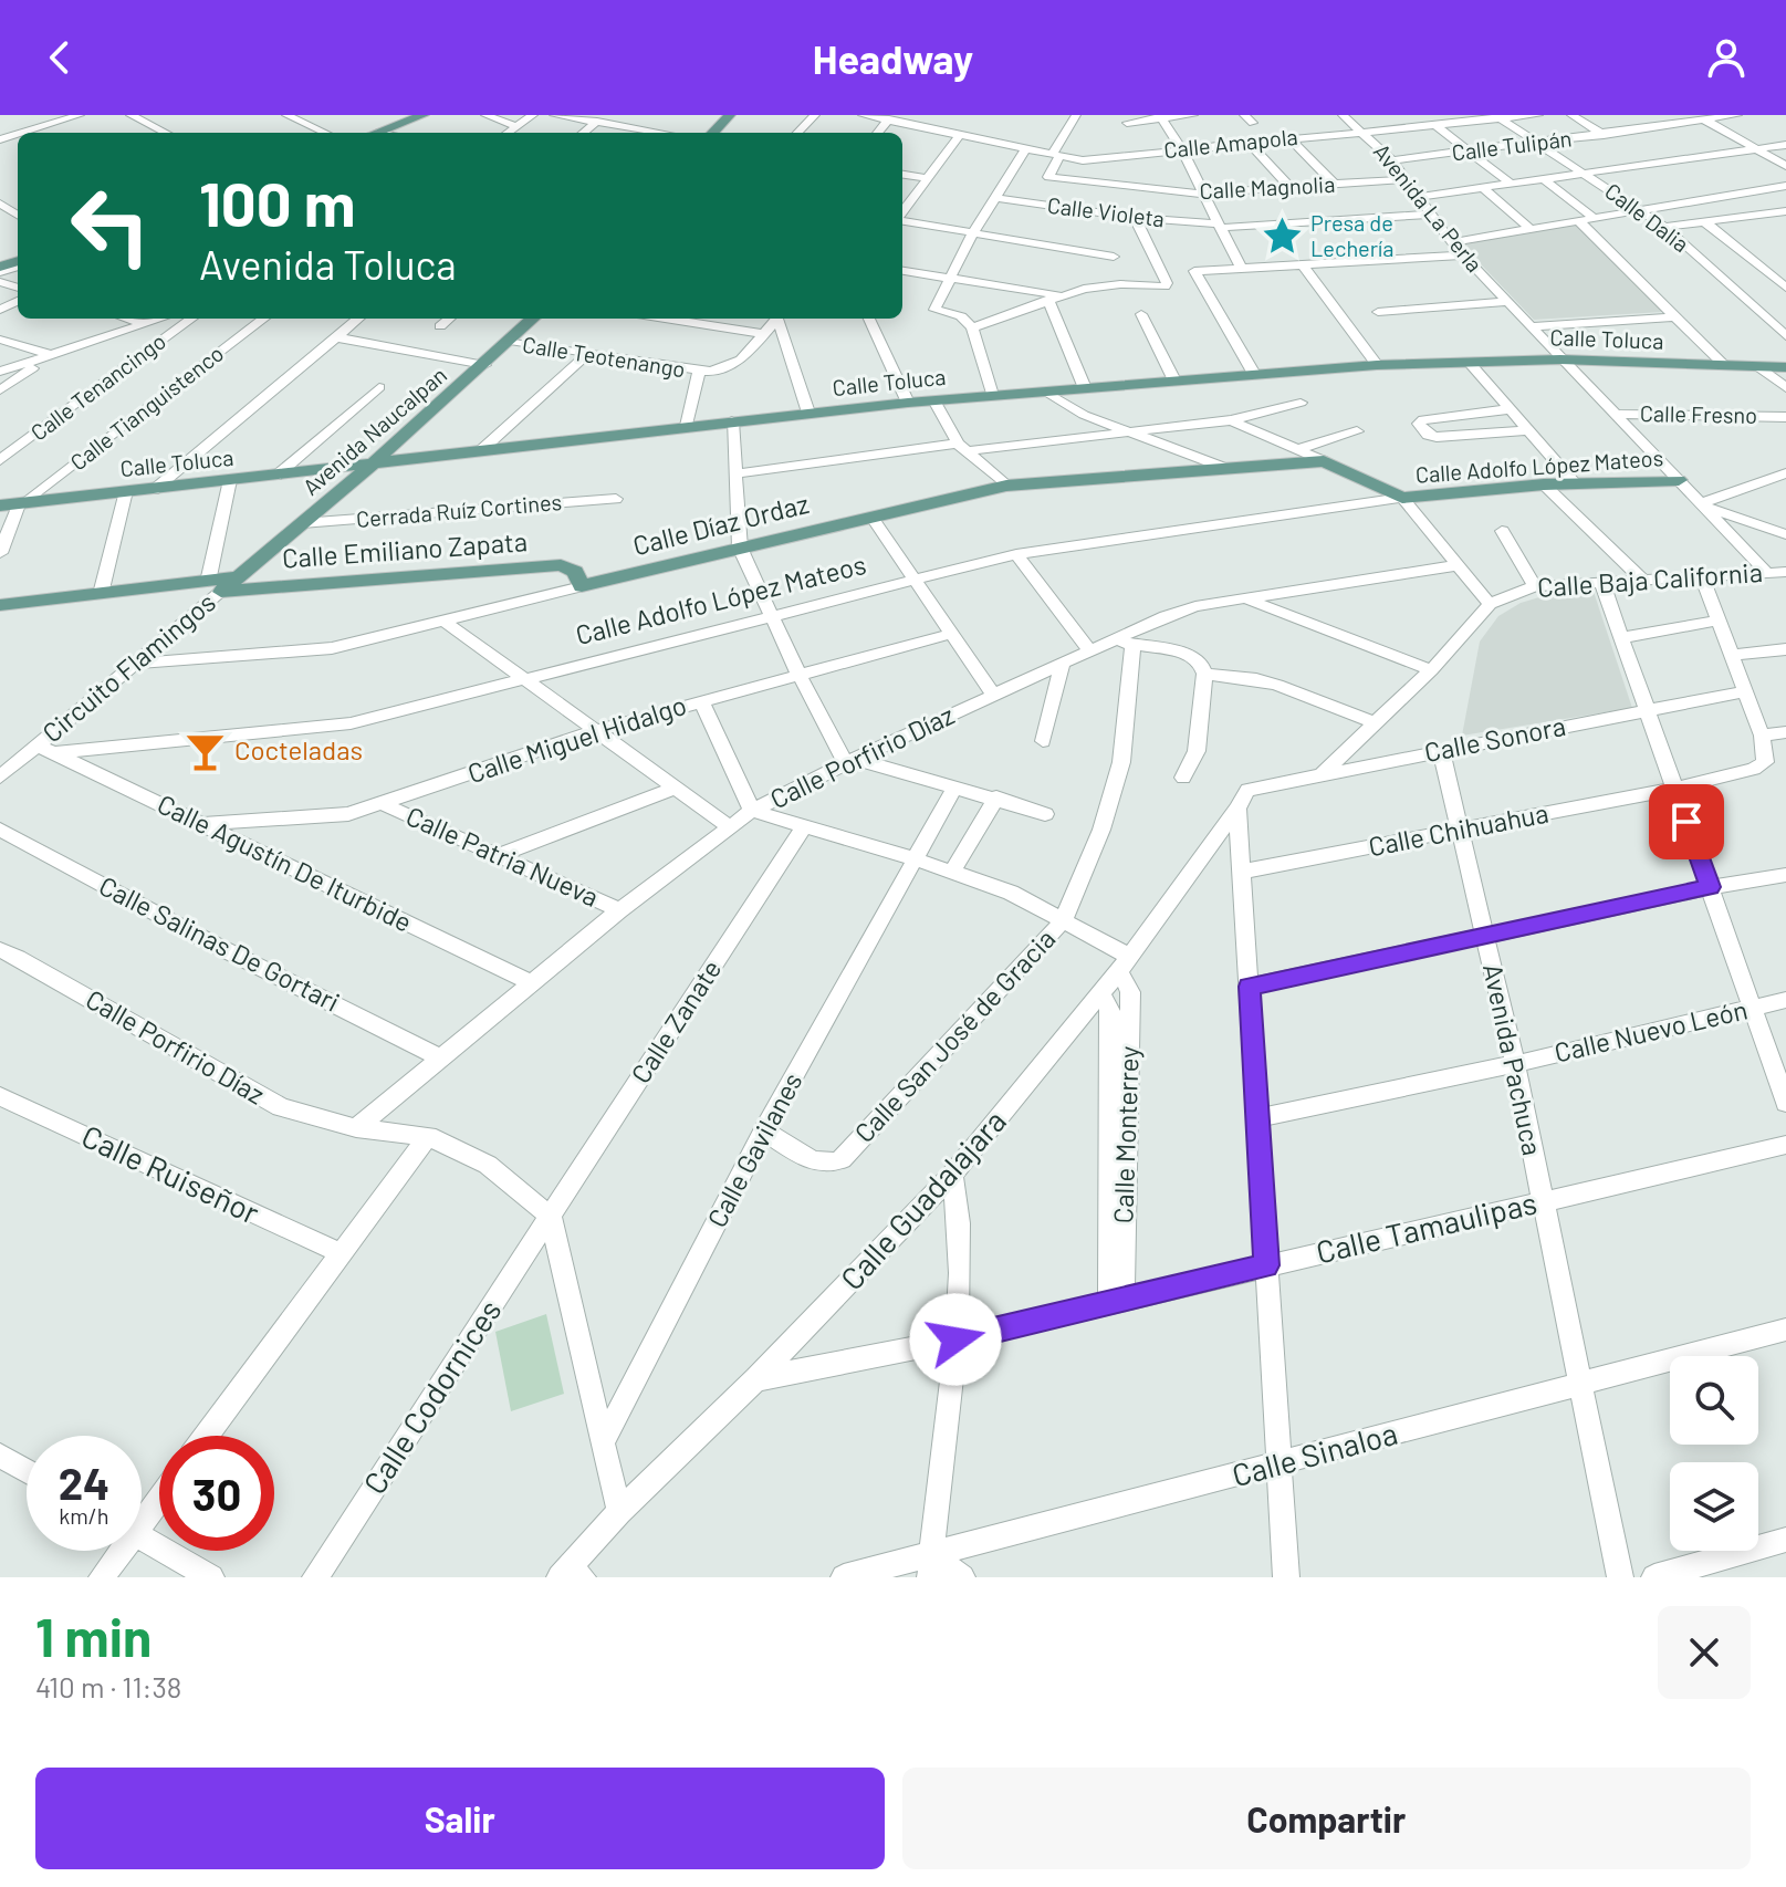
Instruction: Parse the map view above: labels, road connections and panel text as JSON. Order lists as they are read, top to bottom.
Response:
{
  "streets": {
    "main road": [
      "Calle Toluca",
      "Avenida Naucalpan",
      "Calle Adolfo López Mateos",
      "Calle Díaz Ordaz",
      "Calle Emiliano Zapata",
      "Circuito Flamingos"
    ],
    "street": [
      "Calle Amapola",
      "Calle Tulipán",
      "Calle Magnolia",
      "Avenida La Perla",
      "Calle Violeta",
      "Calle Dalia",
      "Calle Teotenango",
      "Calle Tenancingo",
      "Calle Tianguistenco",
      "Calle Fresno",
      "Cerrada Ruíz Cortines",
      "Calle Baja California",
      "Calle Miguel Hidalgo",
      "Calle Sonora",
      "Calle Porfirio Díaz",
      "Calle Chihuahua",
      "Calle Patria Nueva",
      "Calle Agustín De Iturbide",
      "Calle Salinas De Gortari",
      "Calle Zanate",
      "Calle Nuevo León",
      "Calle San José de Gracia",
      "Avenida Pachuca",
      "Calle Monterrey",
      "Calle Gavilanes",
      "Calle Ruiseñor",
      "Calle Guadalajara",
      "Calle Tamaulipas",
      "Calle Codornices",
      "Calle Sinaloa"
    ]
  },
  "crossings": [
    ["Calle Amapola", "Calle Magnolia"],
    ["Calle Amapola", "Avenida La Perla"],
    ["Calle Amapola", "Calle Dalia"],
    ["Calle Tulipán", "Avenida La Perla"],
    ["Calle Tulipán", "Calle Dalia"],
    ["Calle Magnolia", "Avenida La Perla"],
    ["Avenida La Perla", "Calle Violeta"],
    ["Avenida La Perla", "Calle Toluca"],
    ["Avenida La Perla", "Calle Fresno"],
    ["Avenida La Perla", "Calle Adolfo López Mateos"],
    ["Avenida La Perla", "Calle Baja California"],
    ["Calle Toluca", "Calle Tianguistenco"],
    ["Calle Toluca", "Avenida Naucalpan"],
    ["Calle Teotenango", "Avenida Naucalpan"],
    ["Avenida Naucalpan", "Cerrada Ruíz Cortines"],
    ["Avenida Naucalpan", "Circuito Flamingos"],
    ["Calle Adolfo López Mateos", "Calle Díaz Ordaz"],
    ["Calle Adolfo López Mateos", "Circuito Flamingos"],
    ["Calle Adolfo López Mateos", "Calle Agustín De Iturbide"],
    ["Calle Díaz Ordaz", "Calle Emiliano Zapata"],
    ["Calle Díaz Ordaz", "Circuito Flamingos"],
    ["Calle Emiliano Zapata", "Circuito Flamingos"],
    ["Calle Baja California", "Calle Sonora"],
    ["Circuito Flamingos", "Calle Agustín De Iturbide"],
    ["Calle Miguel Hidalgo", "Calle Patria Nueva"],
    ["Calle Miguel Hidalgo", "Calle Agustín De Iturbide"],
    ["Calle Sonora", "Avenida Pachuca"],
    ["Calle Sonora", "Calle Guadalajara"],
    ["Calle Porfirio Díaz", "Calle Patria Nueva"],
    ["Calle Porfirio Díaz", "Calle Agustín De Iturbide"],
    ["Calle Porfirio Díaz", "Calle Salinas De Gortari"],
    ["Calle Porfirio Díaz", "Calle Zanate"],
    ["Calle Porfirio Díaz", "Calle Codornices"],
    ["Calle Chihuahua", "Avenida Pachuca"],
    ["Calle Zanate", "Calle Codornices"],
    ["Calle Nuevo León", "Avenida Pachuca"],
    ["Calle San José de Gracia", "Calle Gavilanes"],
    ["Avenida Pachuca", "Calle Tamaulipas"],
    ["Avenida Pachuca", "Calle Sinaloa"],
    ["Calle Monterrey", "Calle Guadalajara"],
    ["Calle Monterrey", "Calle Tamaulipas"],
    ["Calle Guadalajara", "Calle Tamaulipas"]
  ],
  "places": {
    "place": ["Presa de Lechería"],
    "bar": ["Cocteladas"]
  },
  "page": {
    "header": "Headway",
    "turn": ["100 m", "Avenida Toluca"],
    "speed": "24 km/h",
    "limit": "30",
    "heading": ["1 min", "410 m · 11:38"],
    "buttons": ["Salir", "Compartir"]
  }
}
